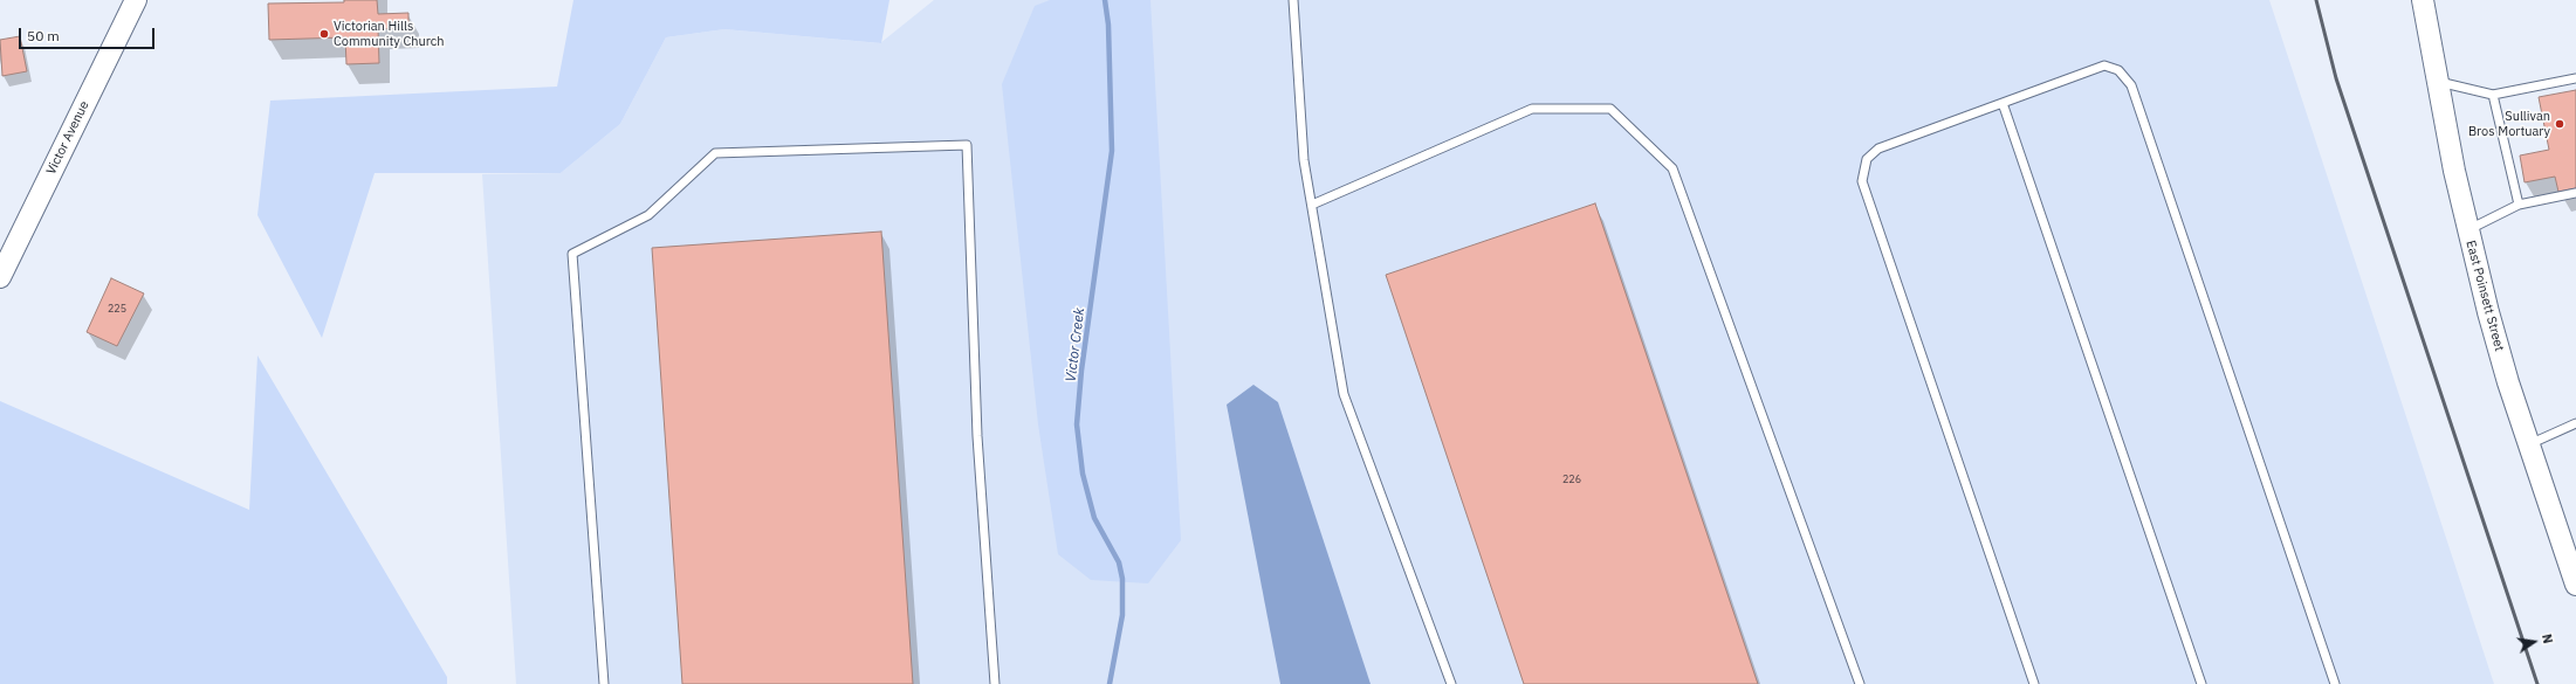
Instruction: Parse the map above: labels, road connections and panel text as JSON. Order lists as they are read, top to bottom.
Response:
{
  "streets": {
    "main road": ["Victor Avenue", "East Poinsett Street"]
  },
  "water": ["Victor Creek"],
  "places": ["Victorian Hills Community Church", "Sullivan Bros Mortuary"],
  "house_numbers": ["225", "226"],
  "scale_bar": "50 m",
  "north": "right"
}
